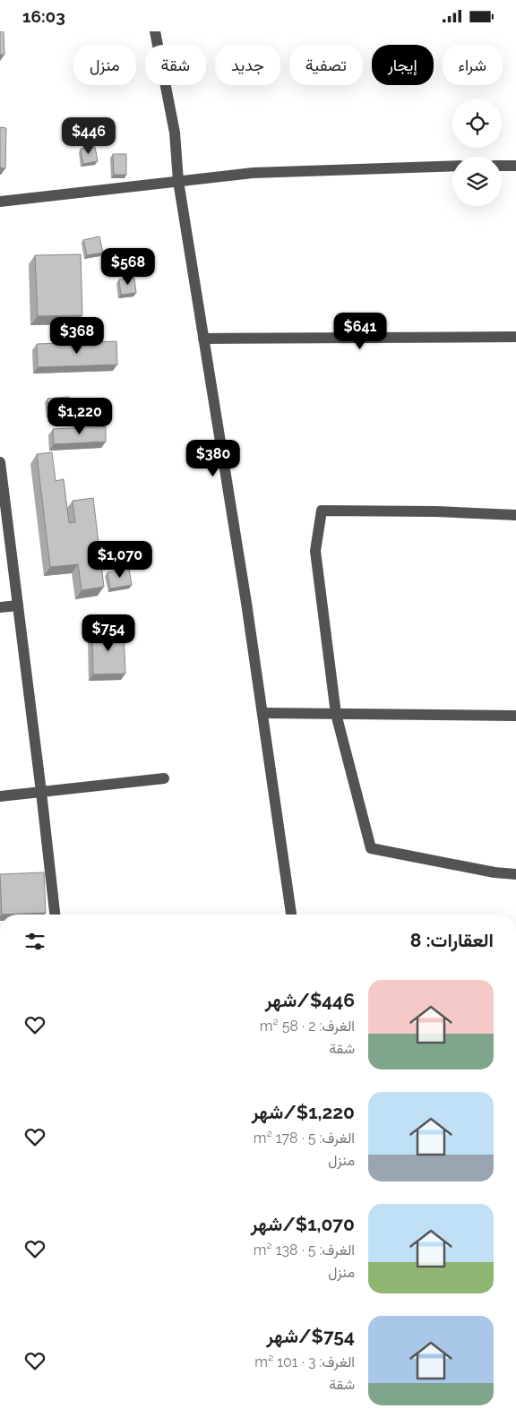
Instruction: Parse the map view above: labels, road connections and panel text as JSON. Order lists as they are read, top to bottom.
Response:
{
  "page": {
    "status": "16:03",
    "chip": [
      "شراء",
      "إيجار",
      "تصفية",
      "جديد",
      "شقة",
      "منزل"
    ],
    "price": [
      "$446",
      "$568",
      "$641",
      "$368",
      "$1,220",
      "$380",
      "$1,070",
      "$754"
    ],
    "heading": "العقارات: 8",
    "list": [
      {
        "name": "$446/شهر",
        "note": "الغرف: 2 · 58 m² · شقة"
      },
      {
        "name": "$1,220/شهر",
        "note": "الغرف: 5 · 178 m² · منزل"
      },
      {
        "name": "$1,070/شهر",
        "note": "الغرف: 5 · 138 m² · منزل"
      },
      {
        "name": "$754/شهر",
        "note": "الغرف: 3 · 101 m² · شقة"
      }
    ]
  }
}
